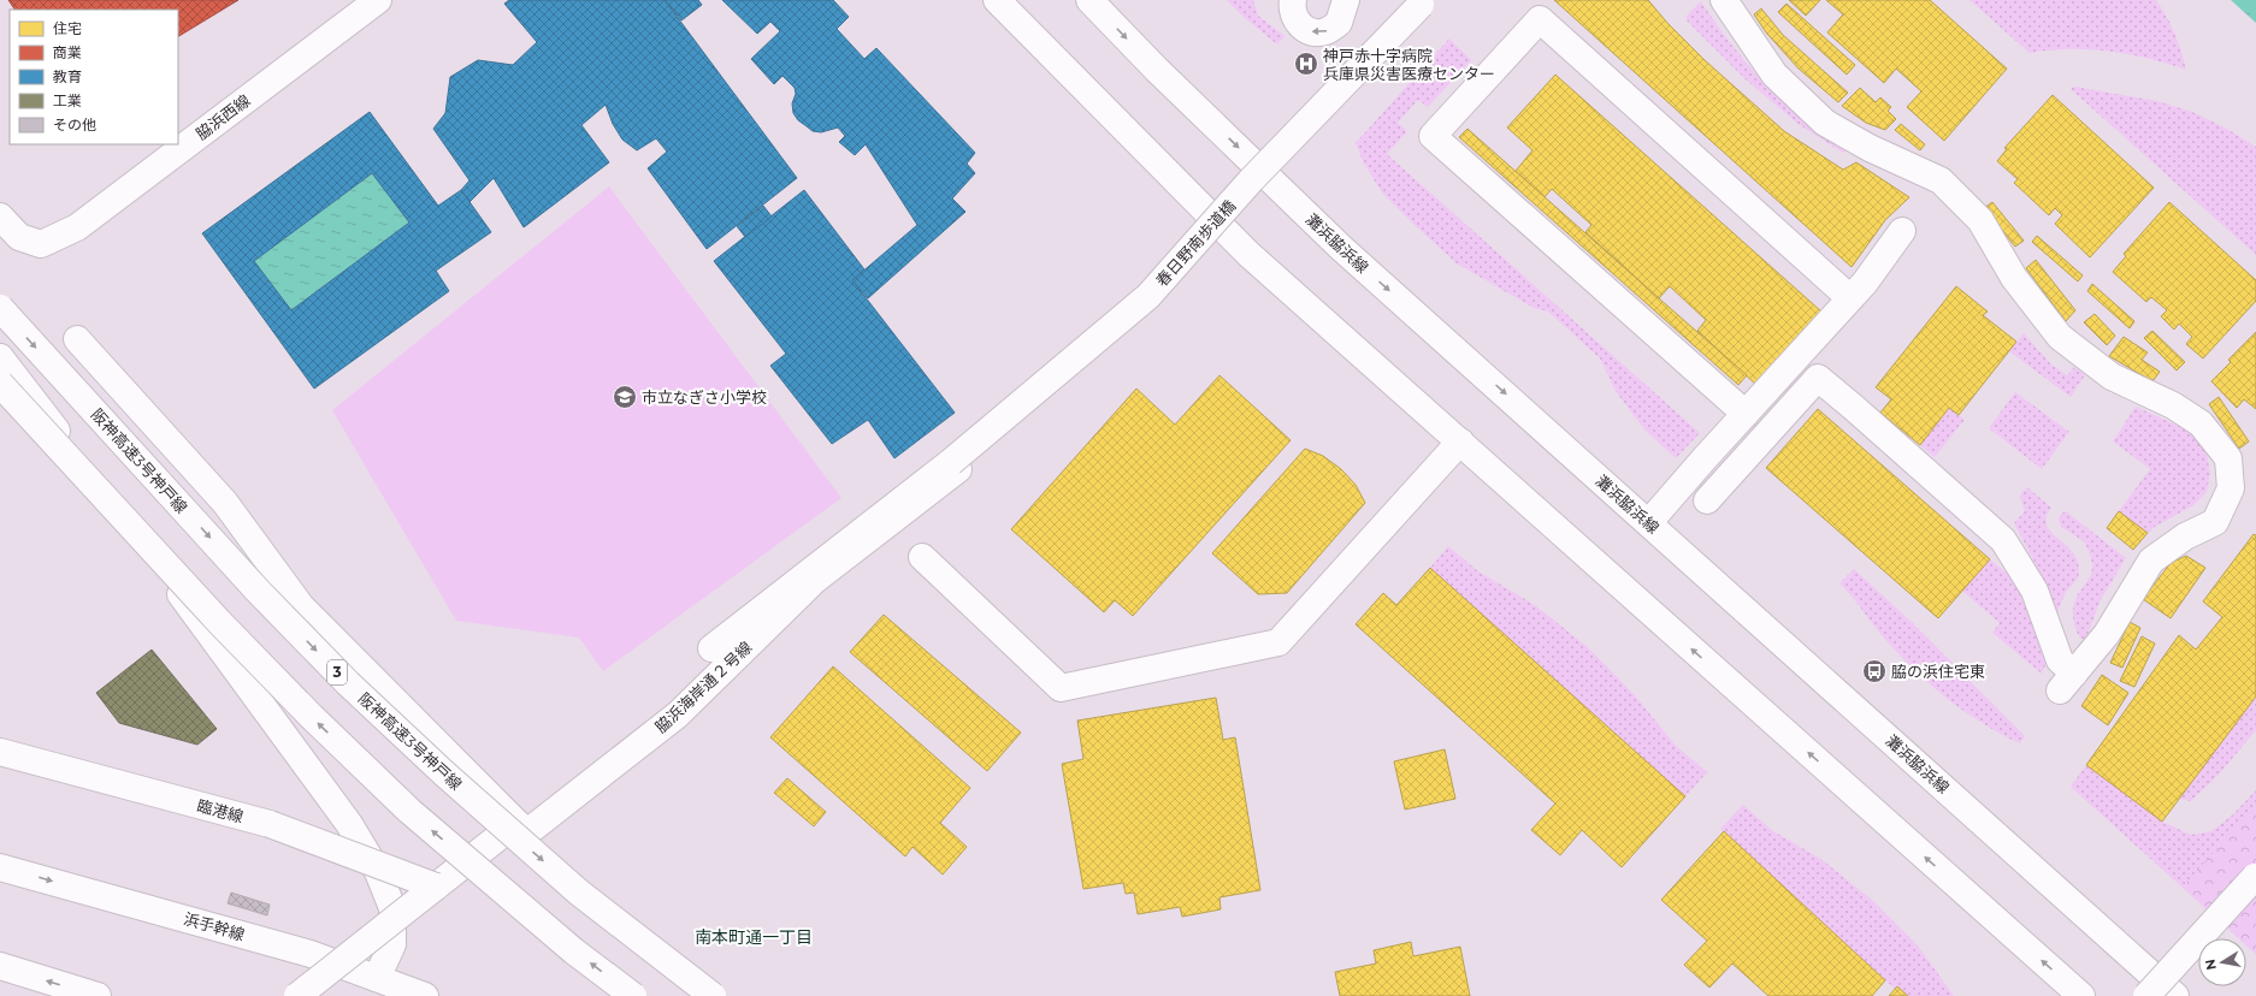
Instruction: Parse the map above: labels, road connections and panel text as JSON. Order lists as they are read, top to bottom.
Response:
{
  "streets": {
    "main road": [
      "脇浜西線",
      "春日野南歩道橋",
      "灘浜脇浜線",
      "阪神高速3号神戸線",
      "3",
      "脇浜海岸通２号線",
      "臨港線",
      "浜手幹線"
    ]
  },
  "crossings": [
    ["春日野南歩道橋", "脇浜海岸通２号線"]
  ],
  "one_way": ["浜手幹線"],
  "districts": ["南本町通一丁目"],
  "places": {
    "hospital": ["神戸赤十字病院 兵庫県災害医療センター"],
    "school or university": ["市立なぎさ小学校"],
    "bus stop": ["脇の浜住宅東"]
  },
  "legend": [
    "住宅",
    "商業",
    "教育",
    "工業",
    "その他"
  ],
  "north": "left"
}
